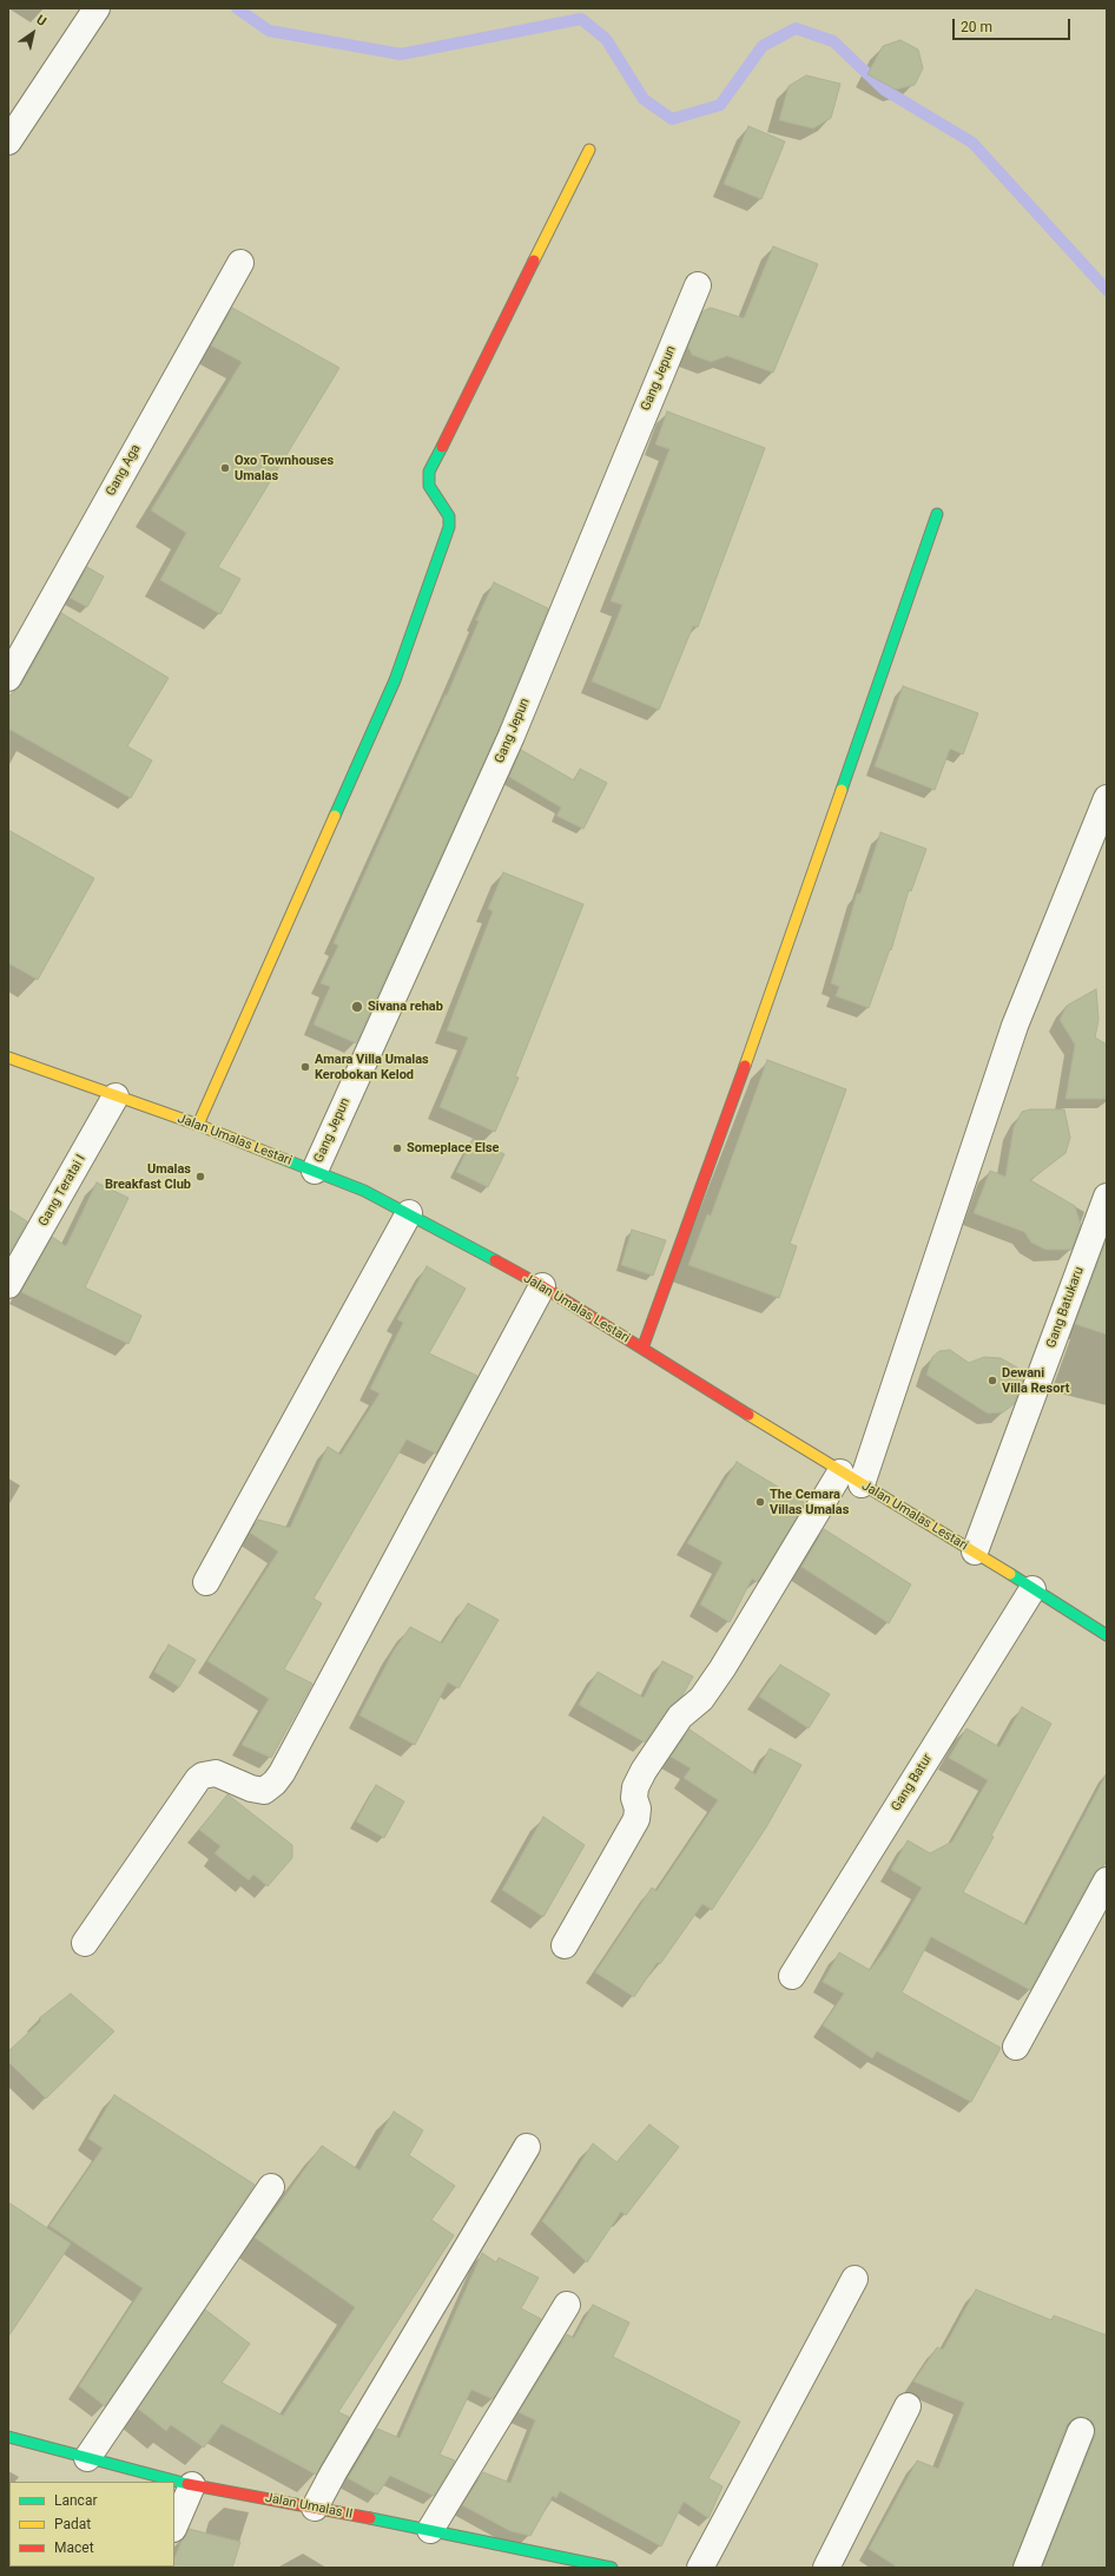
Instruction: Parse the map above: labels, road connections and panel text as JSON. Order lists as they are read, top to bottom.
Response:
{
  "streets": {
    "street": [
      "Gang Jepun",
      "Gang Aga",
      "Jalan Umalas Lestari",
      "Gang Teratai I",
      "Gang Batukaru",
      "Gang Batur",
      "Jalan Umalas II"
    ]
  },
  "crossings": [
    ["Gang Jepun", "Jalan Umalas Lestari"],
    ["Jalan Umalas Lestari", "Gang Teratai I"],
    ["Jalan Umalas Lestari", "Gang Batukaru"],
    ["Jalan Umalas Lestari", "Gang Batur"]
  ],
  "places": [
    "Oxo Townhouses Umalas",
    "Sivana rehab",
    "Amara Villa Umalas Kerobokan Kelod",
    "Someplace Else",
    "Umalas Breakfast Club",
    "Dewani Villa Resort",
    "The Cemara Villas Umalas"
  ],
  "legend": ["Lancar", "Padat", "Macet"],
  "scale_bar": "20 m",
  "north": "top right"
}
